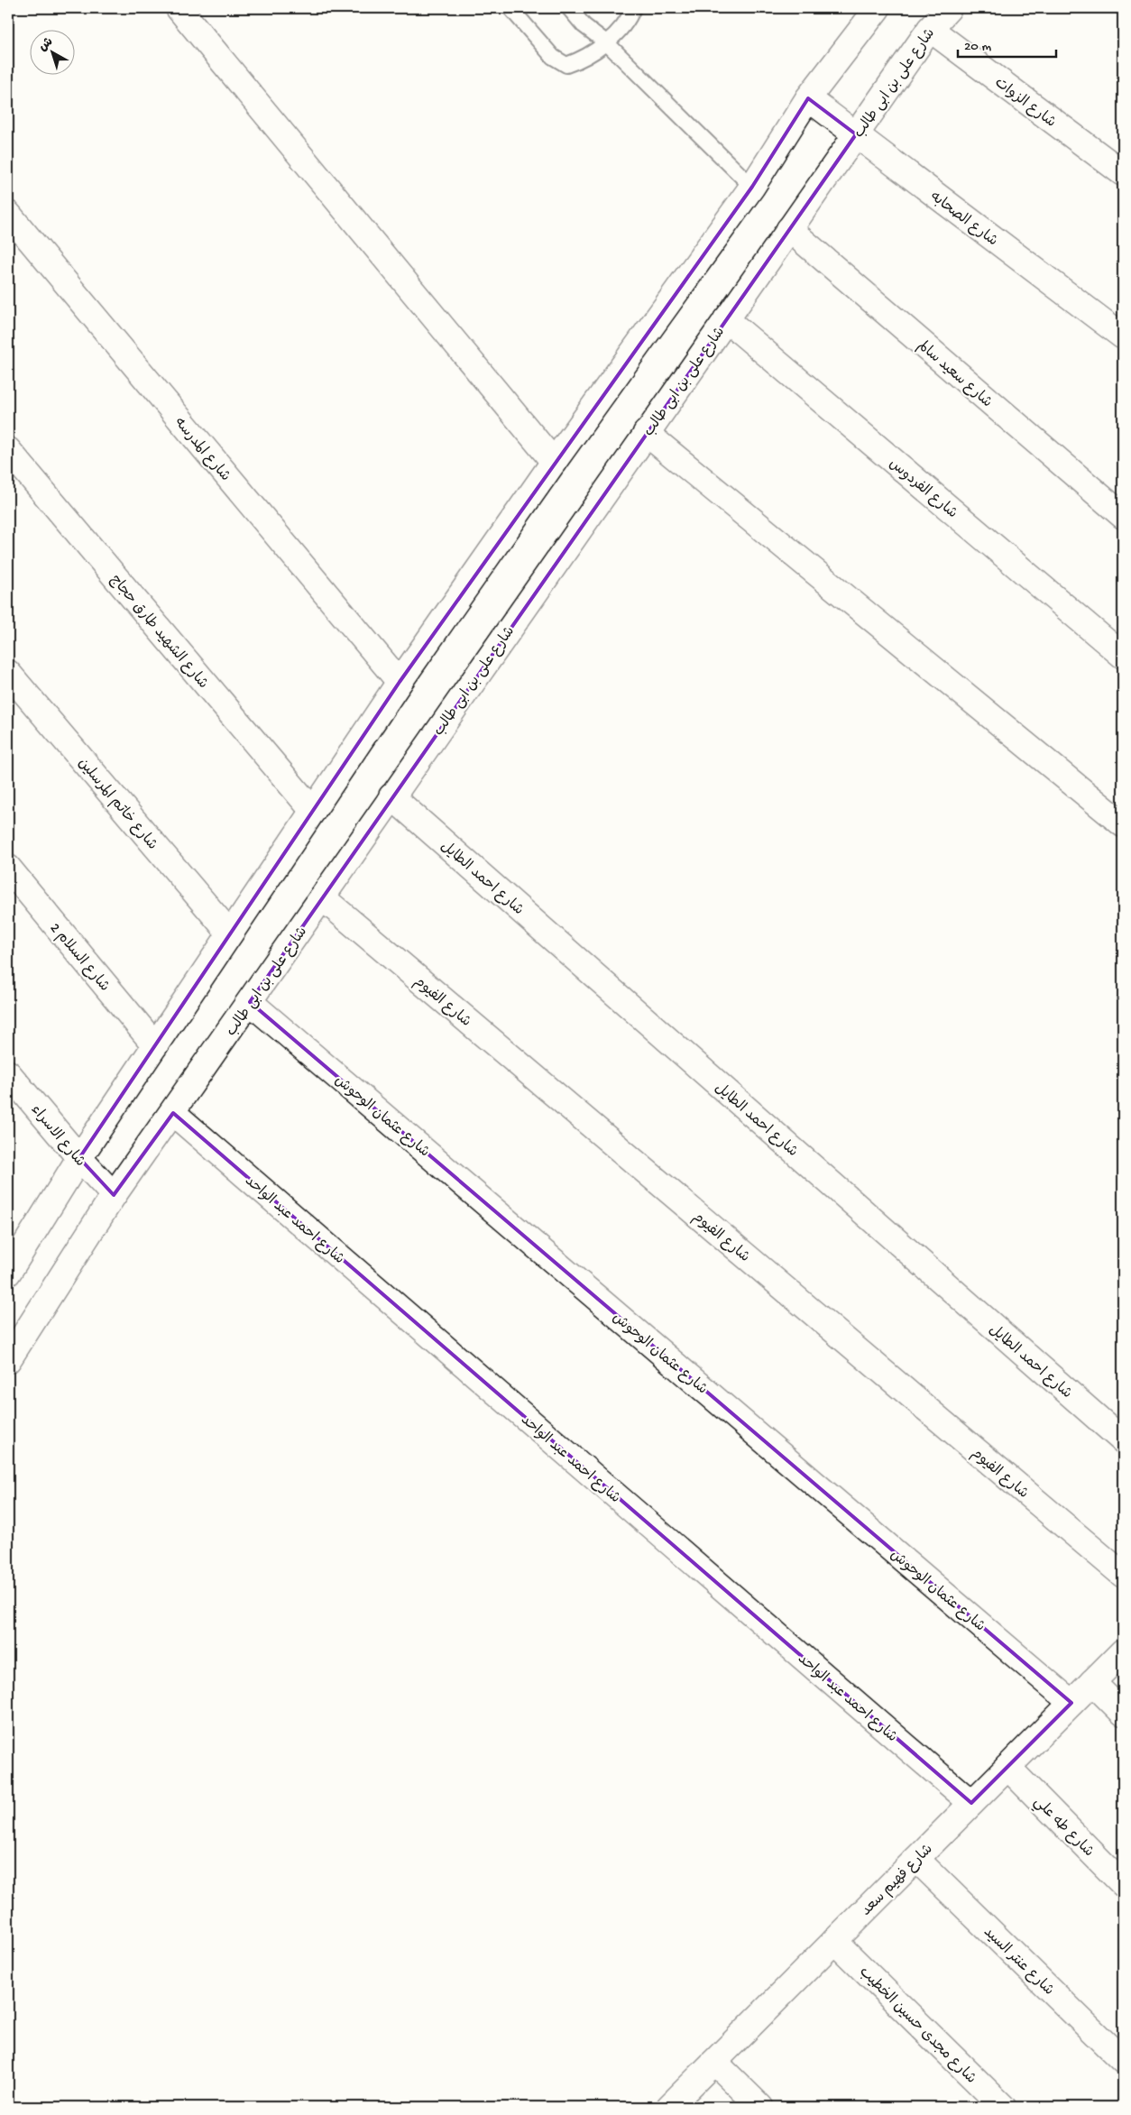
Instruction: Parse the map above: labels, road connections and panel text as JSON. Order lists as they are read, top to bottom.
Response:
{
  "streets": {
    "street": [
      "شارع على بن ابى طالب",
      "شارع الزوات",
      "شارع الصحابه",
      "شارع سعيد سالم",
      "شارع المدرسه",
      "شارع الفردوس",
      "شارع الشهيد طارق حجاج",
      "شارع خاتم المرسلين",
      "شارع احمد الطايل",
      "شارع السلام 2",
      "شارع الفيوم",
      "شارع عثمان الوحوش",
      "شارع الاسراء",
      "شارع احمد عبد الواحد",
      "شارع طه علي",
      "شارع فهيم سعد",
      "شارع عنتر السيد",
      "شارع مجدى حسين الخطيب"
    ]
  },
  "crossings": [
    ["شارع على بن ابى طالب", "شارع الزوات"],
    ["شارع على بن ابى طالب", "شارع الصحابه"],
    ["شارع على بن ابى طالب", "شارع سعيد سالم"],
    ["شارع على بن ابى طالب", "شارع الفردوس"],
    ["شارع على بن ابى طالب", "شارع احمد الطايل"],
    ["شارع على بن ابى طالب", "شارع الفيوم"],
    ["شارع على بن ابى طالب", "شارع عثمان الوحوش"],
    ["شارع على بن ابى طالب", "شارع الاسراء"],
    ["شارع على بن ابى طالب", "شارع احمد عبد الواحد"],
    ["شارع عثمان الوحوش", "شارع فهيم سعد"],
    ["شارع احمد عبد الواحد", "شارع فهيم سعد"],
    ["شارع طه علي", "شارع فهيم سعد"],
    ["شارع فهيم سعد", "شارع عنتر السيد"],
    ["شارع فهيم سعد", "شارع مجدى حسين الخطيب"]
  ],
  "scale_bar": "20 m",
  "north": "top left"
}
